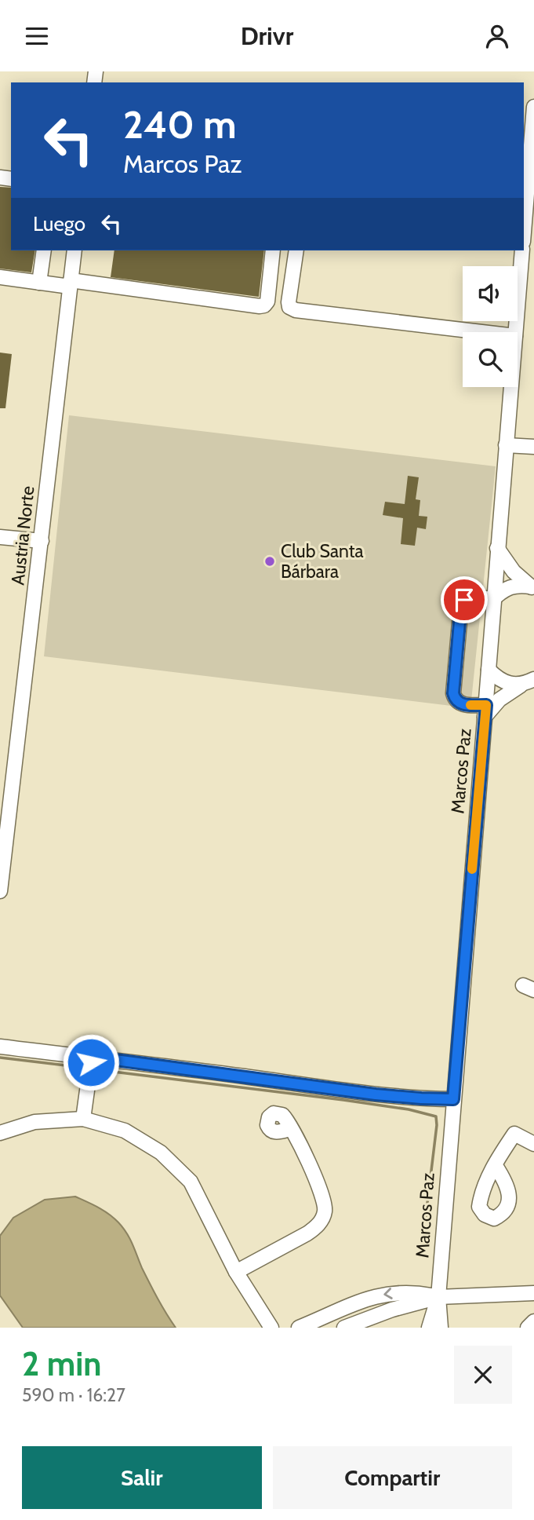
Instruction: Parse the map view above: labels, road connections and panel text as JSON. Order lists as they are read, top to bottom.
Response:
{
  "streets": {
    "street": ["Austria Norte", "Marcos Paz"]
  },
  "places": ["Club Santa Bárbara"],
  "page": {
    "header": "Drivr",
    "turn": ["240 m", "Marcos Paz"],
    "then": "Luego",
    "heading": ["2 min", "590 m · 16:27"],
    "buttons": ["Salir", "Compartir"]
  }
}
